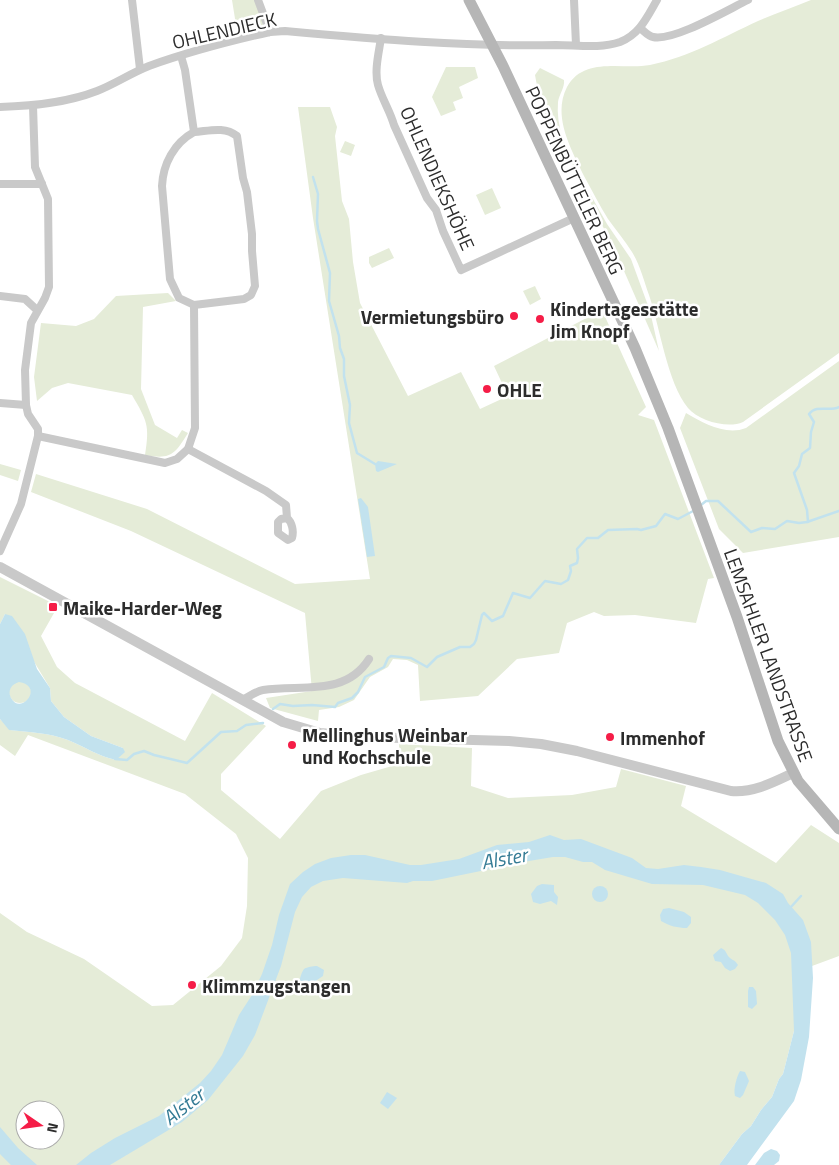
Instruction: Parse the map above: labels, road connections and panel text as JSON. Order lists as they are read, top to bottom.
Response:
{
  "streets": {
    "main road": ["POPPENBÜTTELER BERG", "LEMSAHLER LANDSTRASSE"],
    "street": ["OHLENDIECK", "OHLENDIEKSHÖHE"]
  },
  "crossings": [
    ["OHLENDIECK", "OHLENDIEKSHÖHE"],
    ["OHLENDIECK", "POPPENBÜTTELER BERG"],
    ["OHLENDIEKSHÖHE", "POPPENBÜTTELER BERG"],
    ["POPPENBÜTTELER BERG", "LEMSAHLER LANDSTRASSE"]
  ],
  "water": ["Alster"],
  "places": {
    "other": [
      "Vermietungsbüro",
      "Kindertagesstätte Jim Knopf",
      "OHLE",
      "Immenhof",
      "Mellinghus Weinbar und Kochschule",
      "Klimmzugstangen"
    ],
    "transit": ["Maike-Harder-Weg"]
  },
  "north": "right"
}
